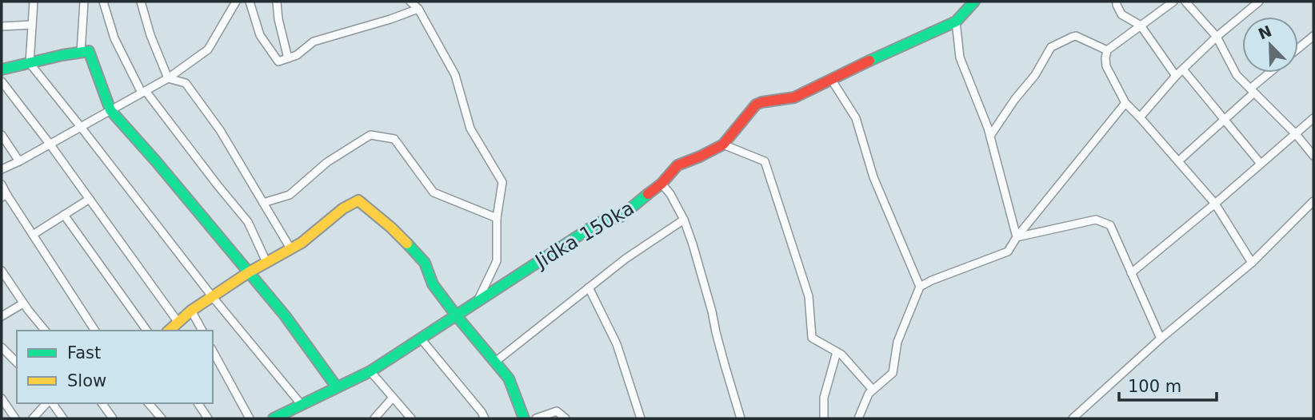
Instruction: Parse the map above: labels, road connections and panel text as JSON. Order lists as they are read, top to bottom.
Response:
{
  "streets": {
    "street": ["Jidka 150ka"]
  },
  "legend": ["Fast", "Slow"],
  "scale_bar": "100 m",
  "north": "top left"
}
